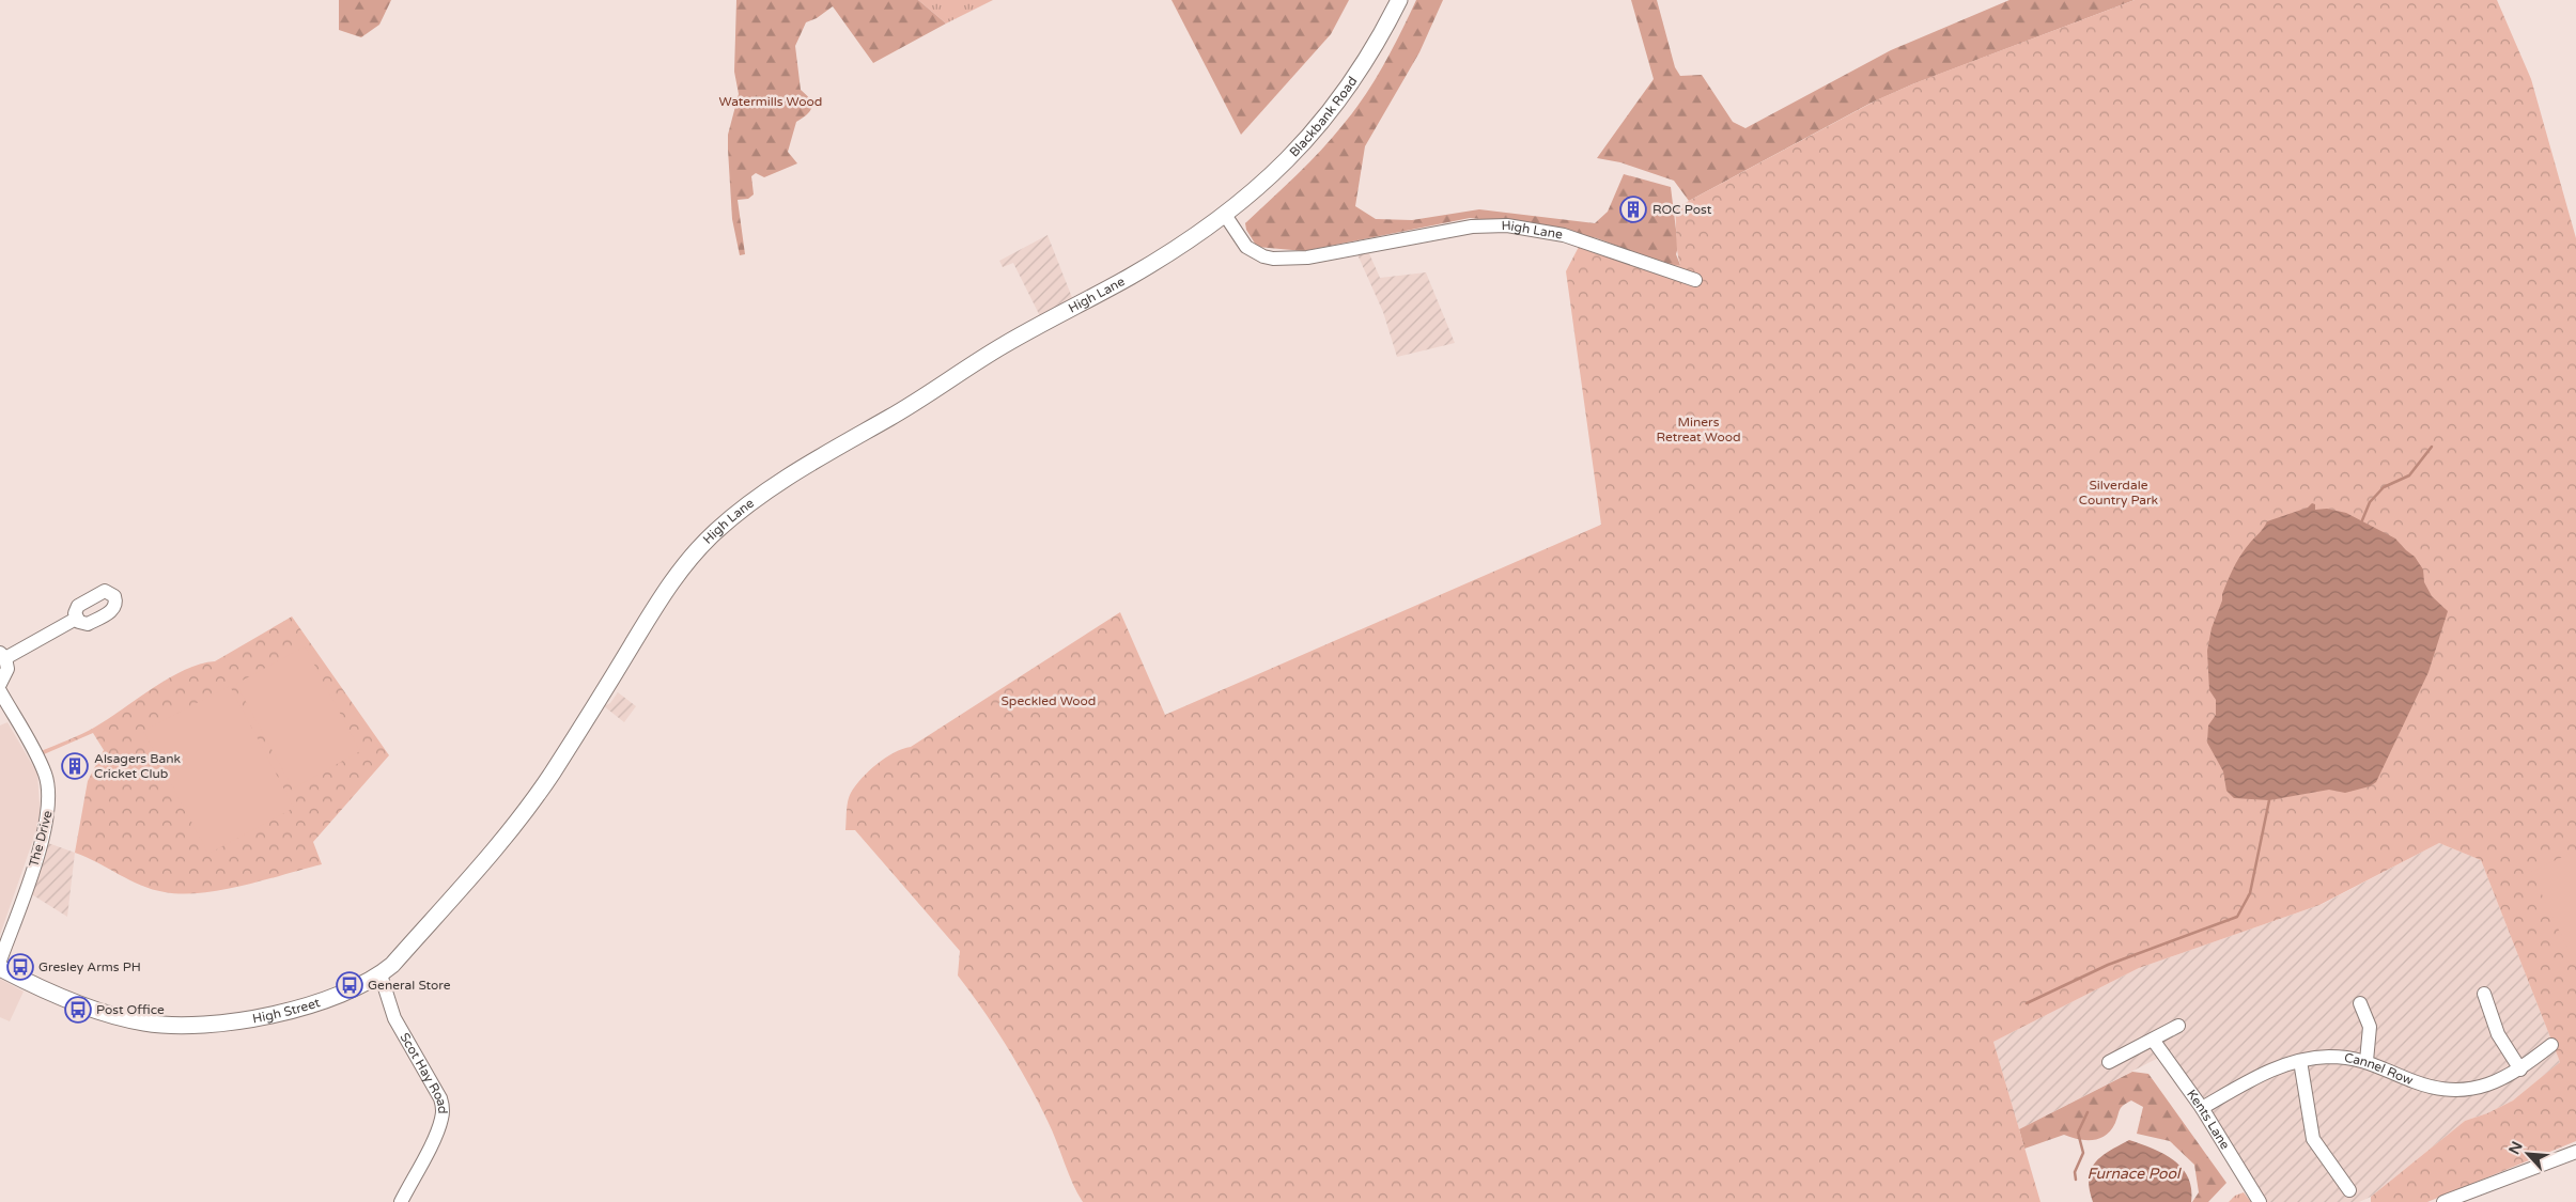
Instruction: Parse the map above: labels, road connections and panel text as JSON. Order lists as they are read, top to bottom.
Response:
{
  "streets": {
    "main road": ["Blackbank Road", "High Lane", "High Street"],
    "street": [
      "The Drive",
      "Cannel Row",
      "Scot Hay Road",
      "Kents Lane"
    ]
  },
  "crossings": [
    ["Blackbank Road", "High Lane"],
    ["High Lane", "High Street"],
    ["High Street", "Scot Hay Road"],
    ["Cannel Row", "Kents Lane"]
  ],
  "water": ["Furnace Pool"],
  "parks": [
    "Watermills Wood",
    "Miners Retreat Wood",
    "Silverdale Country Park",
    "Speckled Wood"
  ],
  "places": {
    "building": ["ROC Post", "Alsagers Bank Cricket Club"],
    "bus stop": ["Gresley Arms PH", "General Store", "Post Office"]
  },
  "north": "top left"
}
